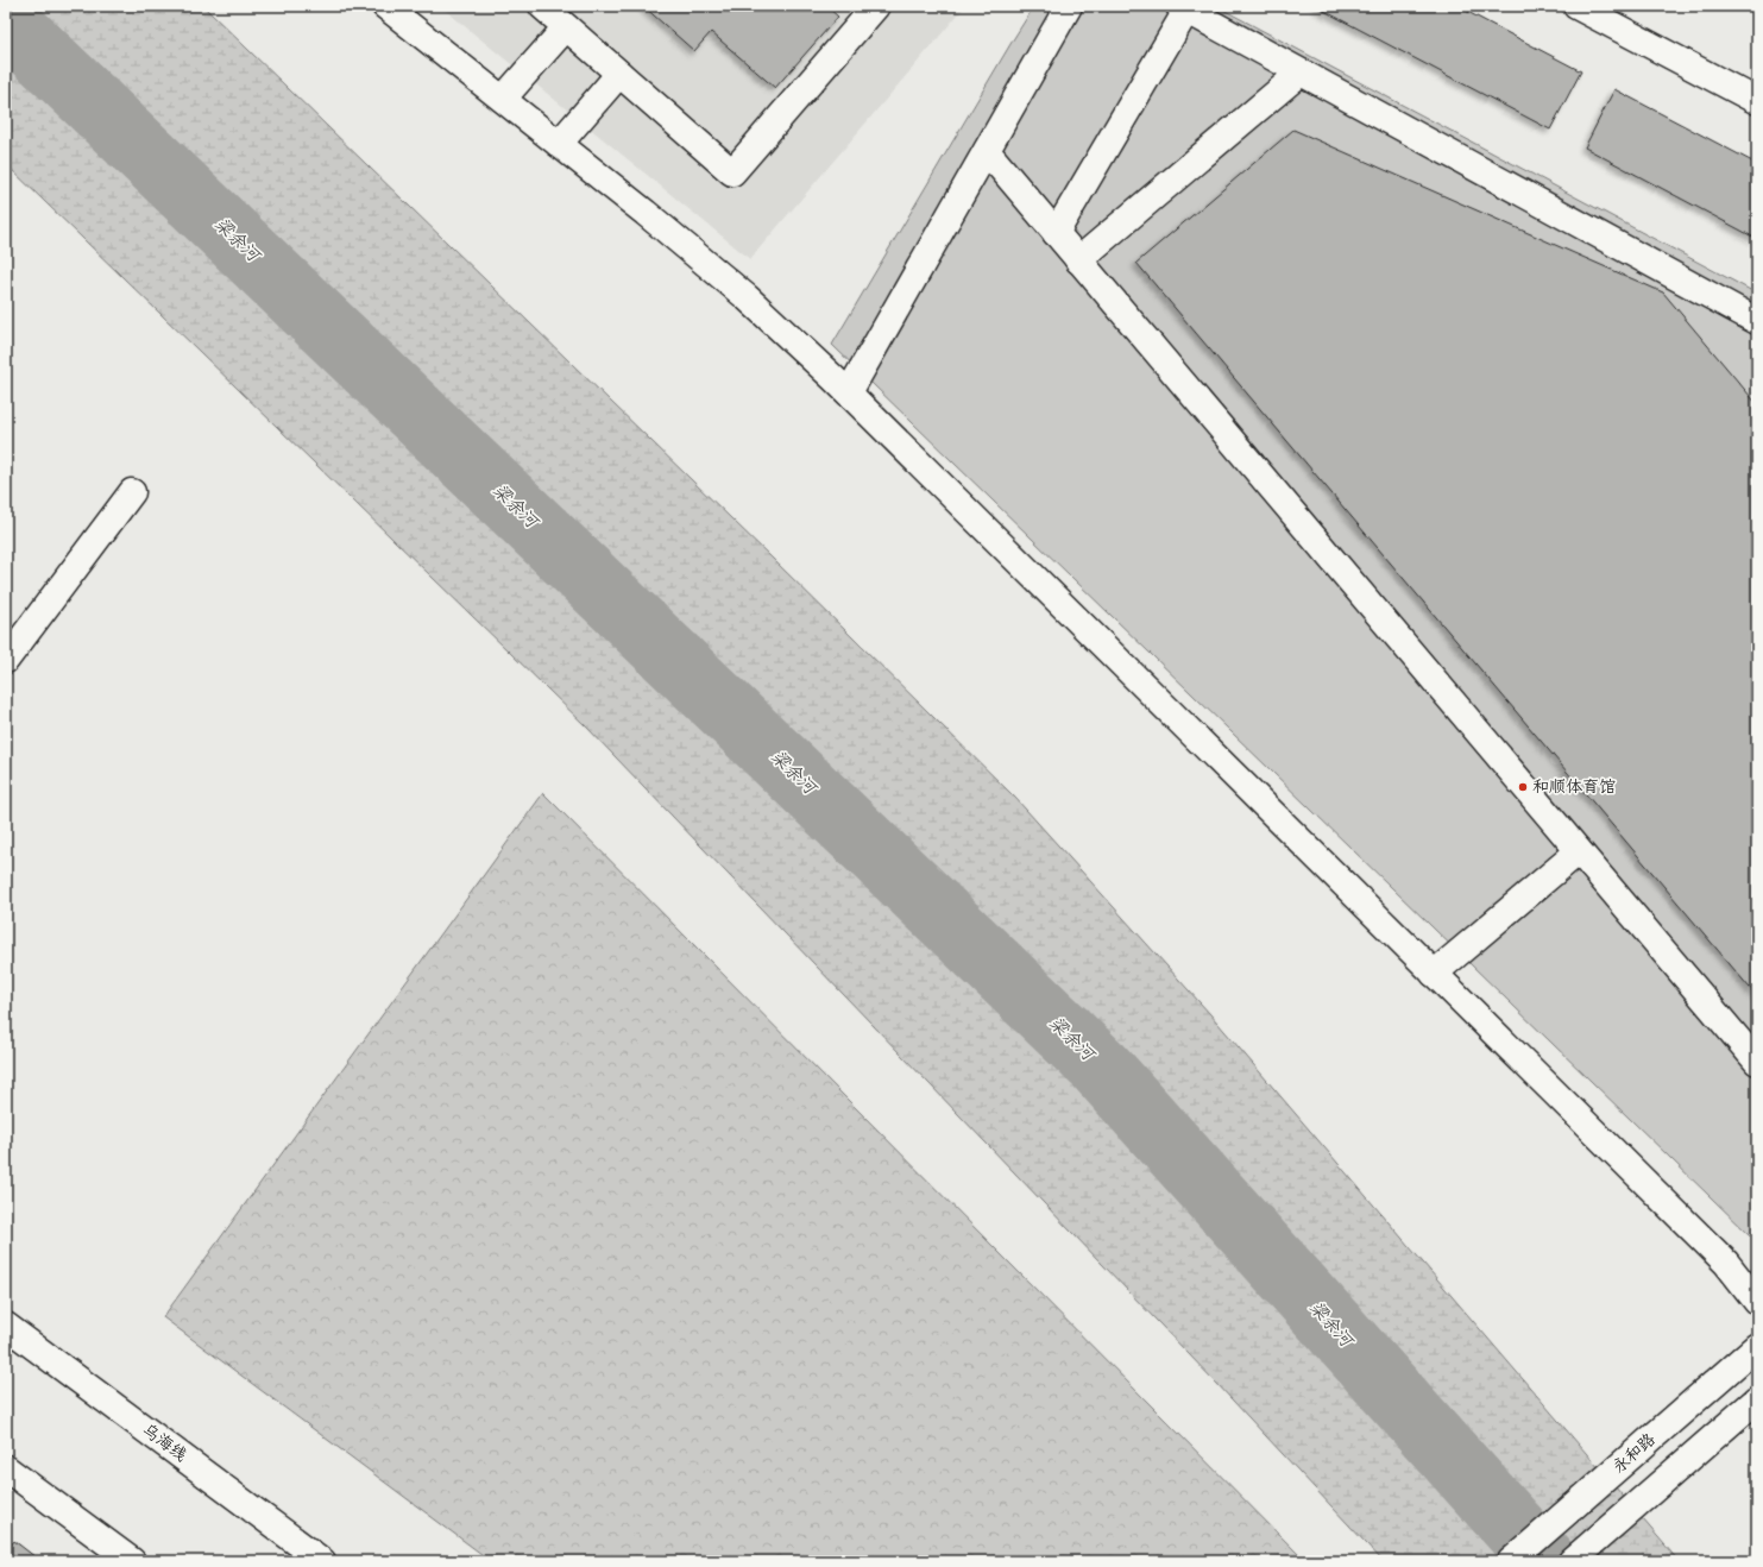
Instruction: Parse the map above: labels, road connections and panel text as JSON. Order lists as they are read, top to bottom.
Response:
{
  "streets": {
    "main road": ["乌海线", "永和路"]
  },
  "water": ["梁余河"],
  "places": ["和顺体育馆"]
}
